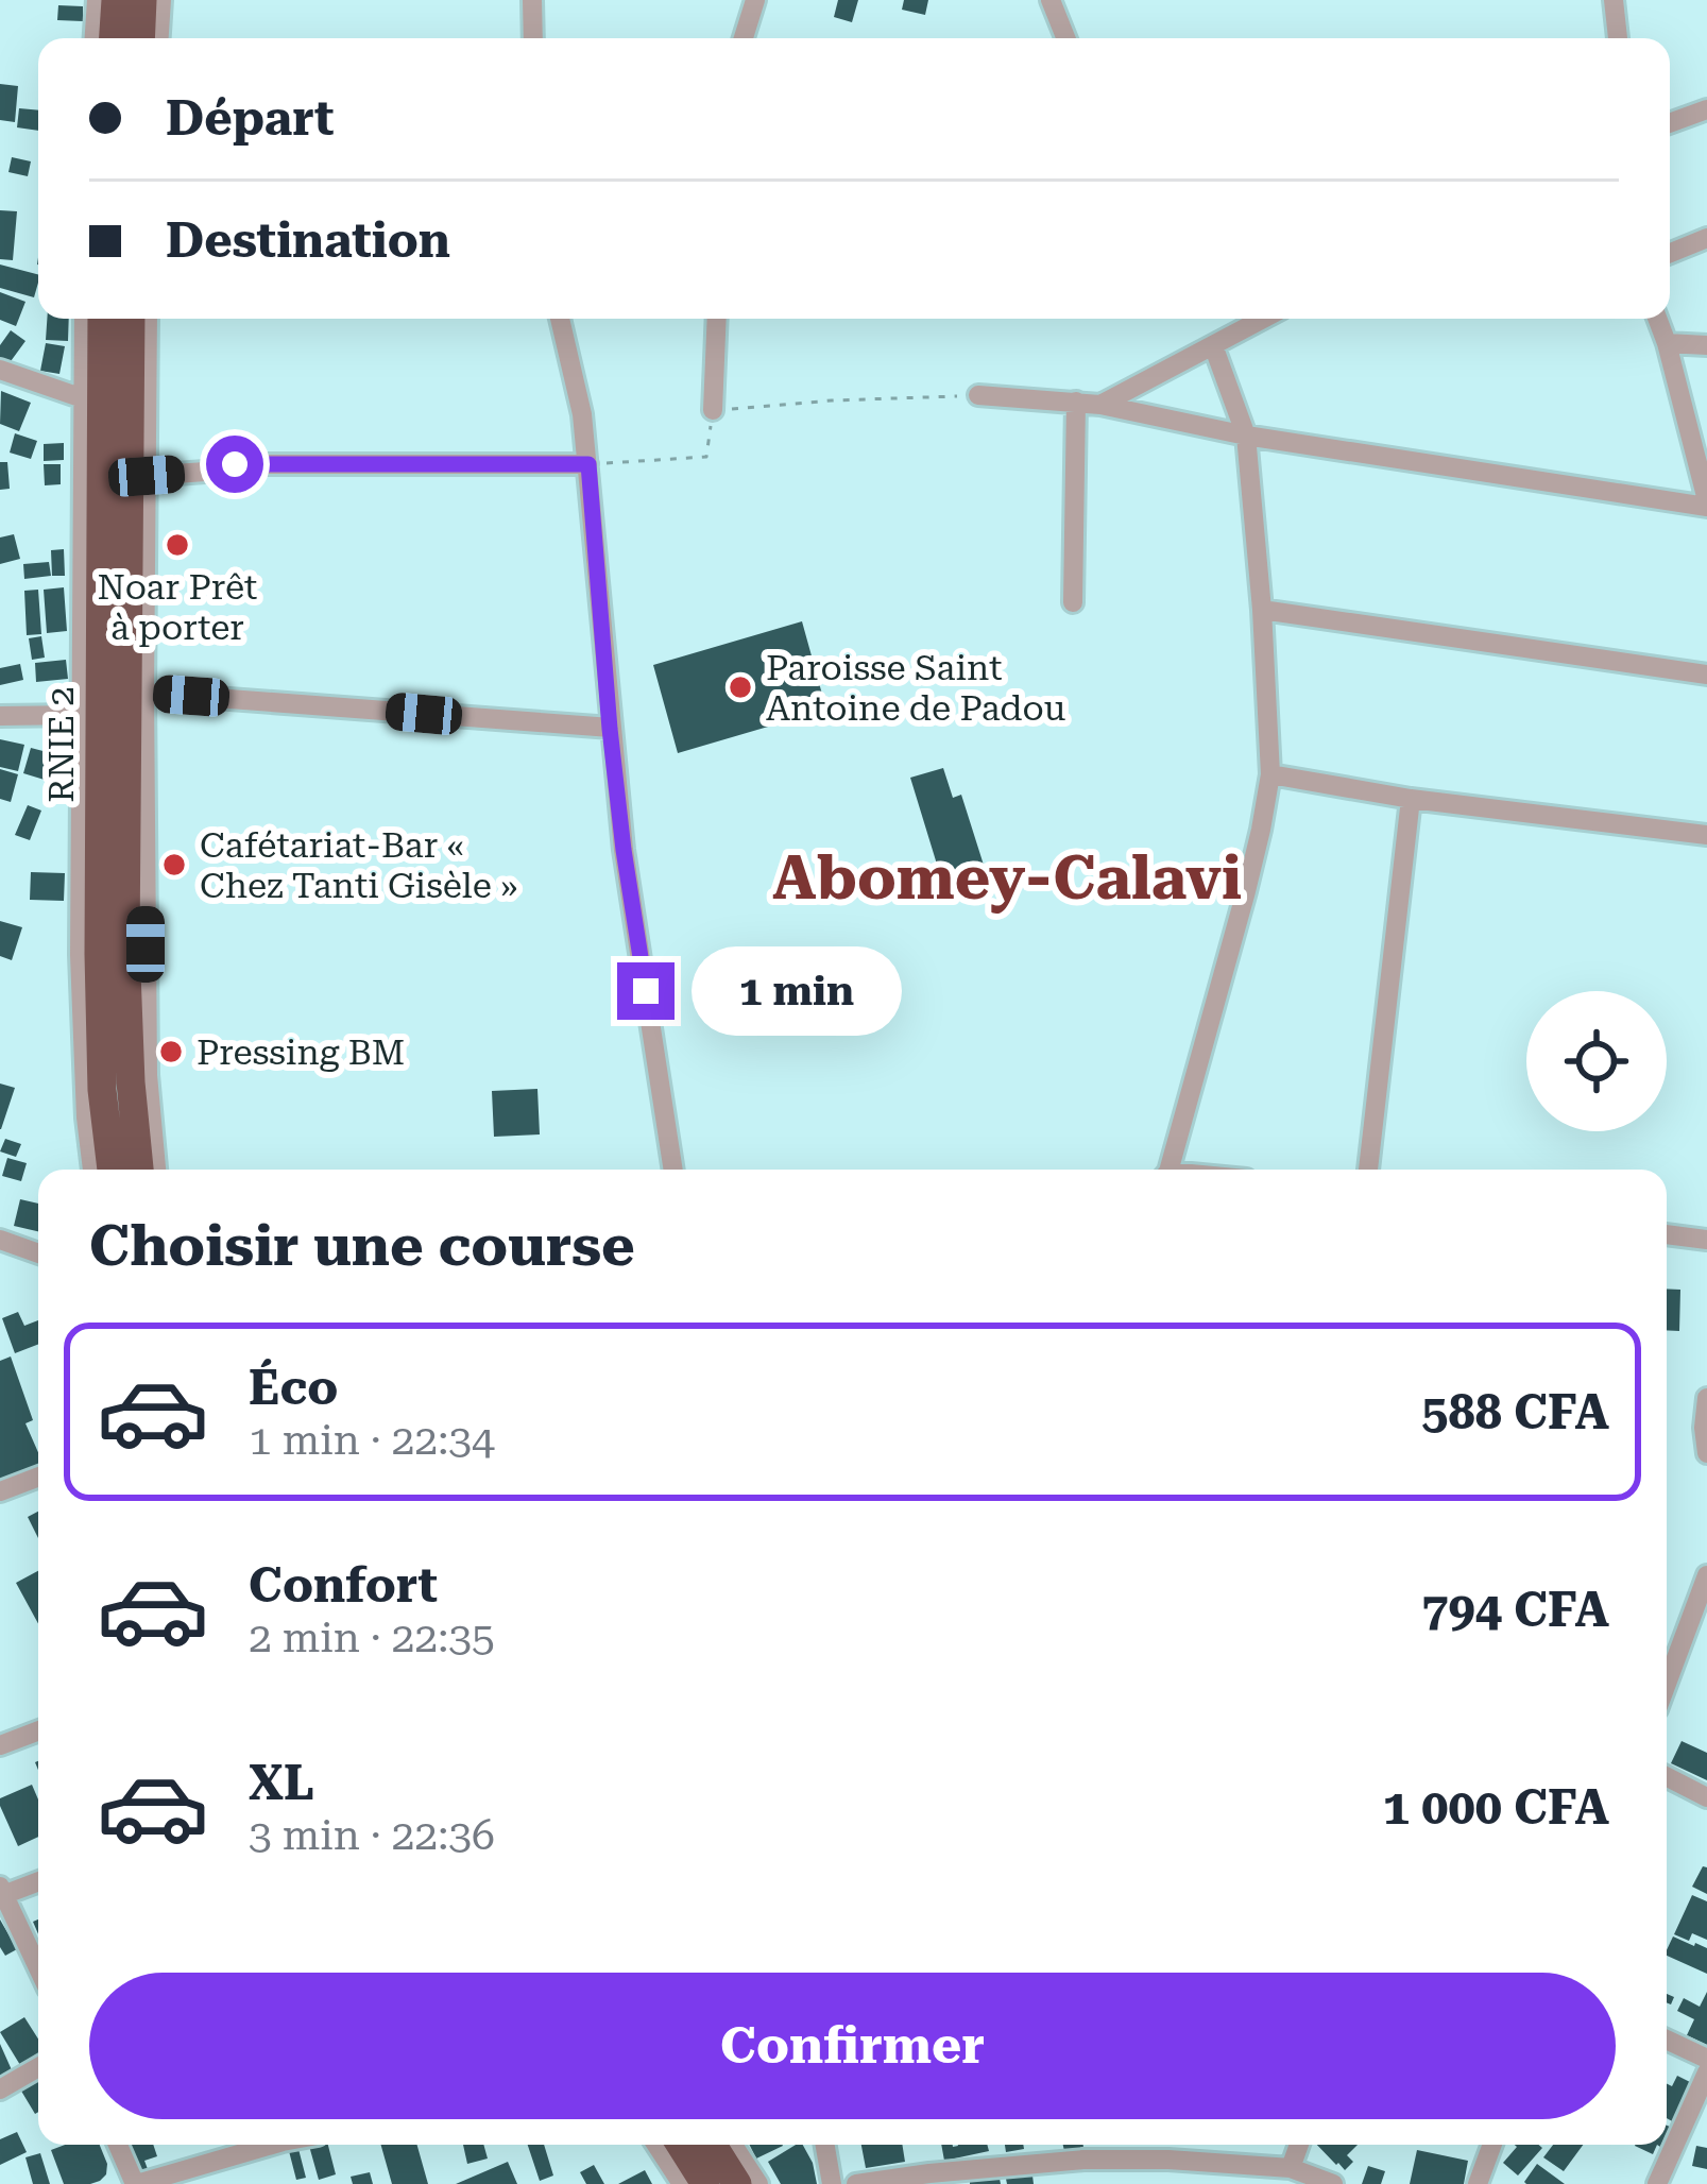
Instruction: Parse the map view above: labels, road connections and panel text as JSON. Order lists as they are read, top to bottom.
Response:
{
  "streets": {
    "highway": ["RNIE 2"]
  },
  "districts": ["Abomey-Calavi"],
  "places": [
    "Noar Prêt à porter",
    "Paroisse Saint Antoine de Padou",
    "Cafétariat-Bar « Chez Tanti Gisèle »",
    "Pressing BM"
  ],
  "page": {
    "banner": ["Départ", "Destination"],
    "bubble": "1 min",
    "heading": "Choisir une course",
    "list": [
      {
        "name": "Éco",
        "note": "1 min · 22:34",
        "value": "588 CFA"
      },
      {
        "name": "Confort",
        "note": "2 min · 22:35",
        "value": "794 CFA"
      },
      {
        "name": "XL",
        "note": "3 min · 22:36",
        "value": "1 000 CFA"
      }
    ],
    "buttons": "Confirmer"
  }
}
